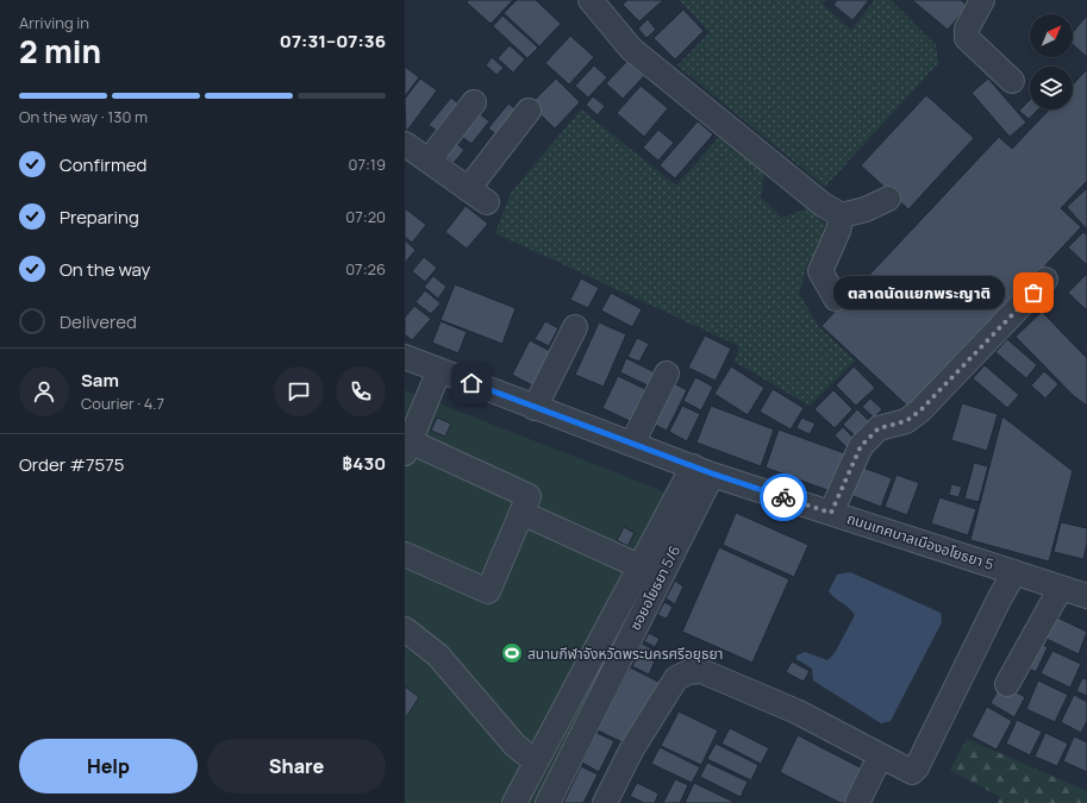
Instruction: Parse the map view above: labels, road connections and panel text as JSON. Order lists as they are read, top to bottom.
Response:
{
  "streets": {
    "street": ["ถนนเทศบาลเมืองอโยธยา 5", "ซอยอโยธยา 5/6"]
  },
  "crossings": [
    ["ถนนเทศบาลเมืองอโยธยา 5", "ซอยอโยธยา 5/6"]
  ],
  "places": {
    "other": ["ตลาดนัดแยกพระญาติ"],
    "sports": ["สนามกีฬาจังหวัดพระนครศรีอยุธยา"]
  },
  "north": "top right",
  "page": {
    "heading": ["2 min", "Arriving in", "07:31–07:36"],
    "panel": [
      "Sam",
      "Courier · 4.7",
      "Order #7575",
      "฿430"
    ],
    "bar": "On the way · 130 m",
    "list": [
      ["Confirmed", "07:19"],
      ["Preparing", "07:20"],
      ["On the way", "07:26"],
      "Delivered"
    ],
    "bubble": "ตลาดนัดแยกพระญาติ",
    "buttons": ["Help", "Share"]
  }
}
